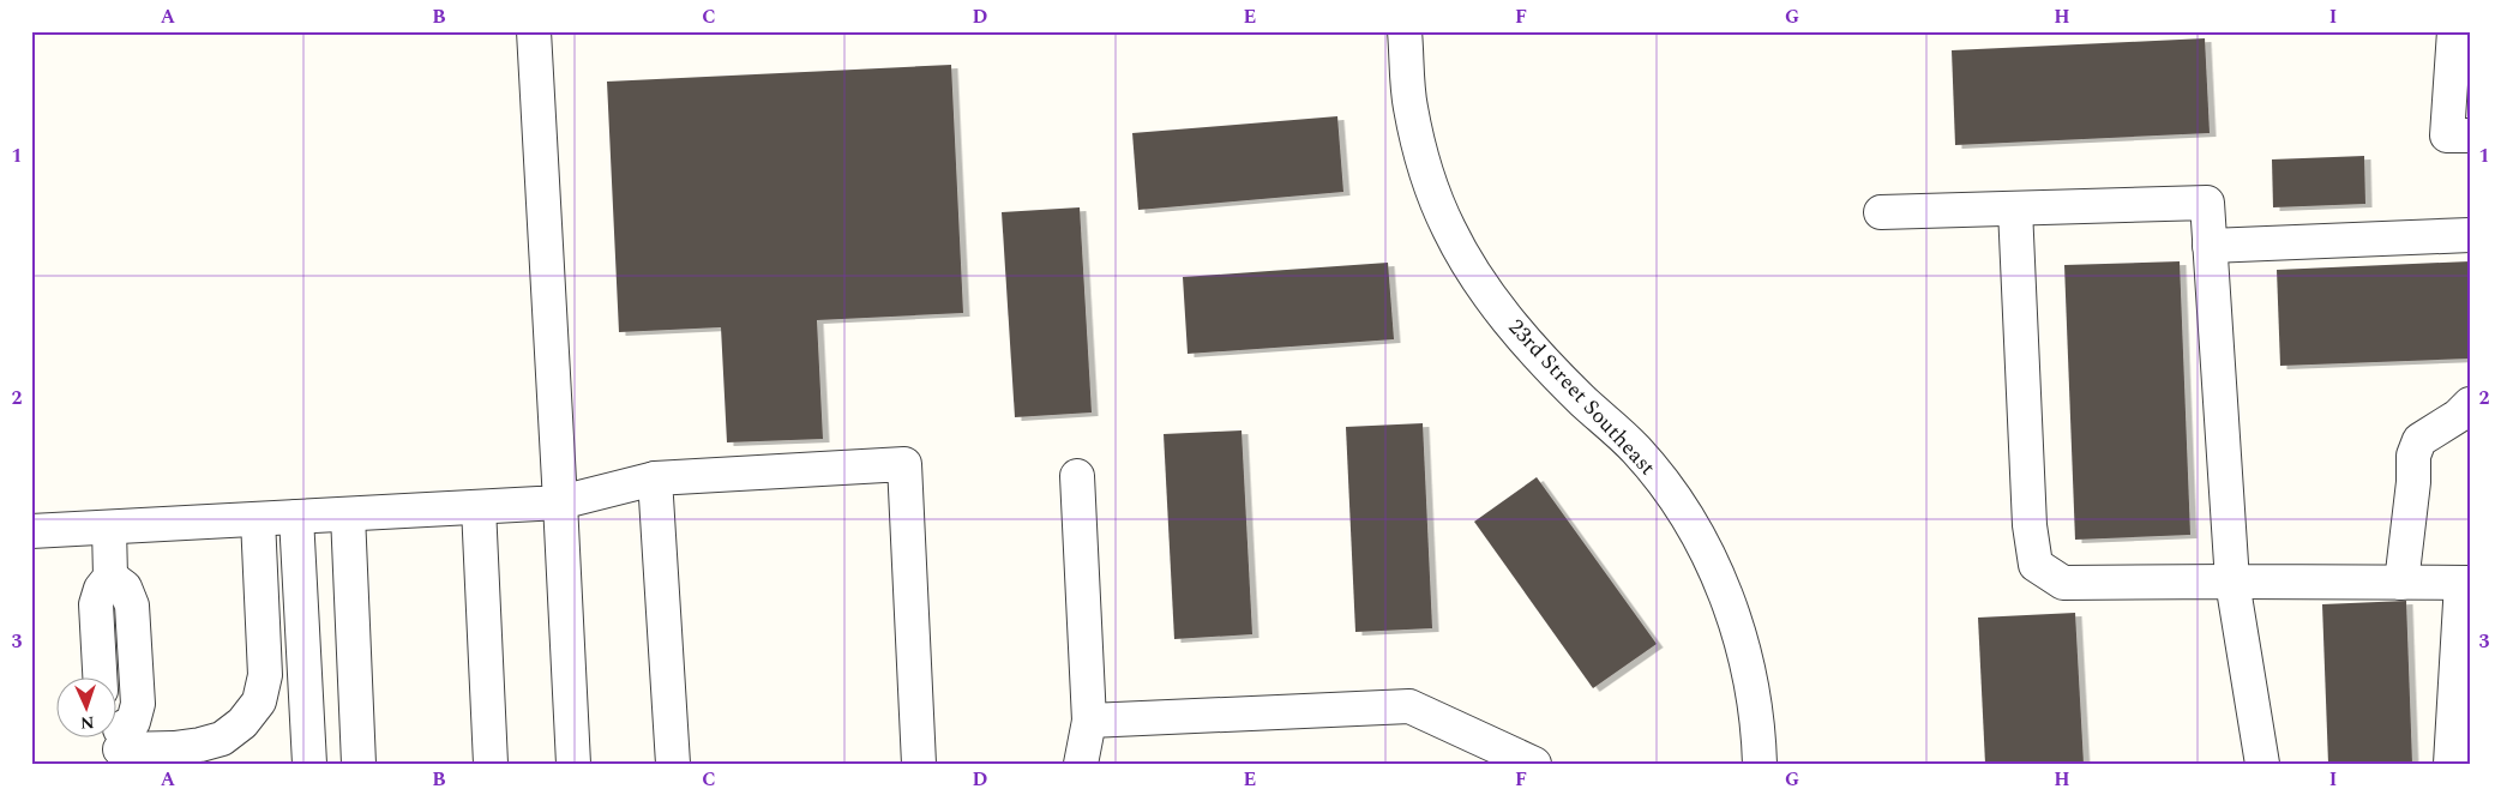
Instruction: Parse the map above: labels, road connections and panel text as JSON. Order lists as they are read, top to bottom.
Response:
{
  "streets": {
    "street": ["23rd Street Southeast"]
  },
  "north": "bottom",
  "grid": {
    "columns": [
      "A",
      "B",
      "C",
      "D",
      "E",
      "F",
      "G",
      "H",
      "I"
    ],
    "rows": ["1", "2", "3"]
  }
}
